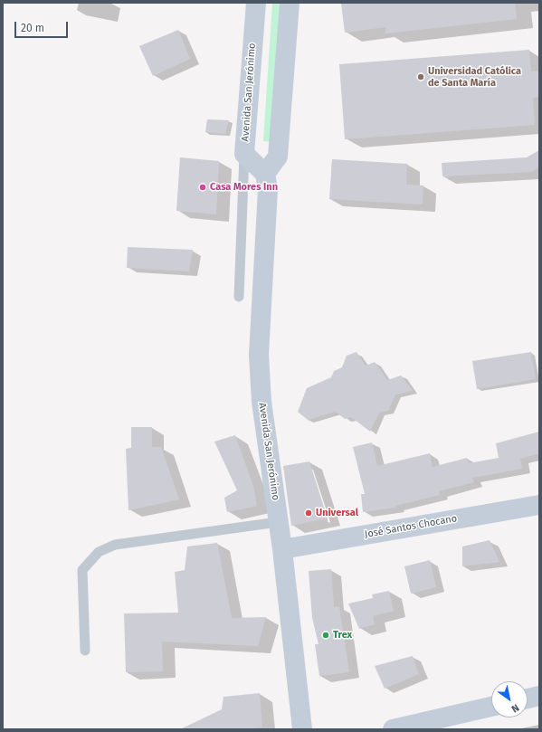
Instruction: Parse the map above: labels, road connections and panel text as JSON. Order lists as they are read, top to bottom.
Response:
{
  "streets": {
    "street": ["Avenida San Jerónimo", "José Santos Chocano"]
  },
  "crossings": [
    ["Avenida San Jerónimo", "José Santos Chocano"]
  ],
  "places": [
    "Universidad Católica de Santa María",
    "Casa Mores Inn",
    "Universal",
    "Trex"
  ],
  "scale_bar": "20 m",
  "north": "bottom right"
}
